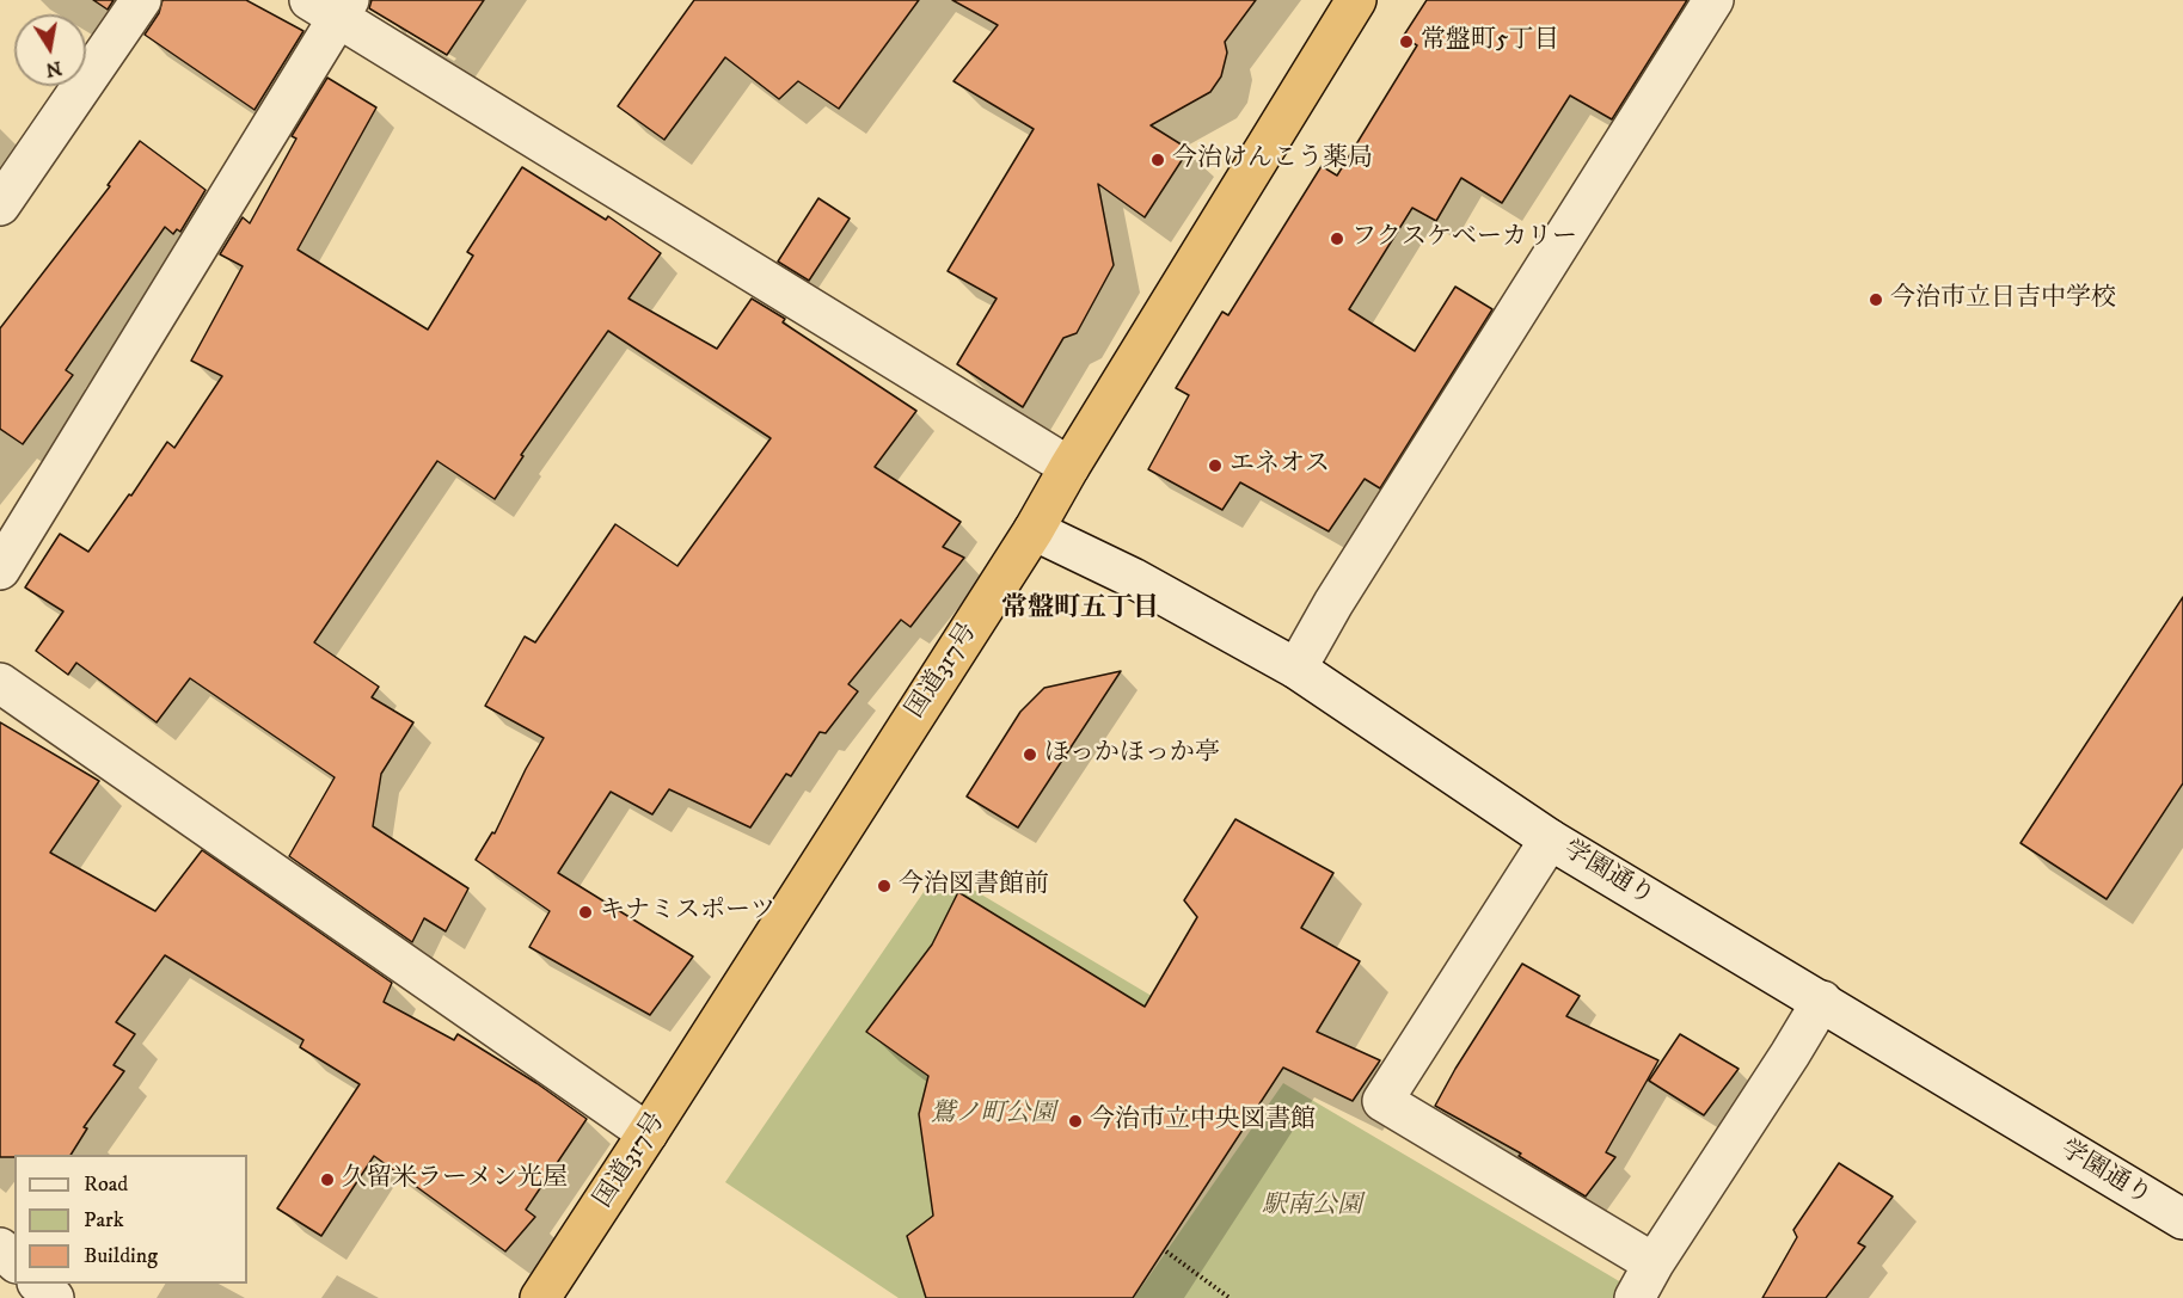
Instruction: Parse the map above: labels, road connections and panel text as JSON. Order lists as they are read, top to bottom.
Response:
{
  "streets": {
    "highway": ["国道317号"],
    "street": ["学園通り"]
  },
  "crossings": [
    ["国道317号", "学園通り"]
  ],
  "districts": ["常盤町五丁目"],
  "parks": ["鷲ノ町公園", "駅南公園"],
  "places": [
    "常盤町5丁目",
    "今治けんこう薬局",
    "フクスケベーカリー",
    "今治市立日吉中学校",
    "エネオス",
    "ほっかほっか亭",
    "今治図書館前",
    "キナミスポーツ",
    "今治市立中央図書館",
    "久留米ラーメン光屋"
  ],
  "legend": ["Road", "Park", "Building"],
  "north": "bottom"
}
